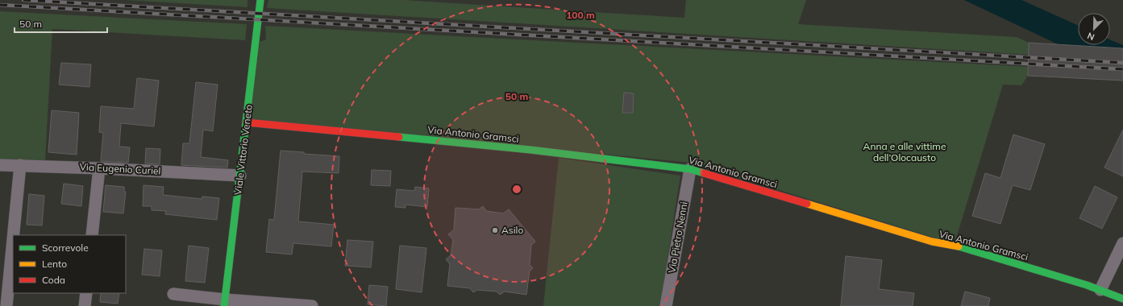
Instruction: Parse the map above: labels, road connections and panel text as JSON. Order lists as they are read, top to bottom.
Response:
{
  "streets": {
    "street": [
      "Via Antonio Gramsci",
      "Viale Vittorio Veneto",
      "Via Eugenio Curiel",
      "Via Pietro Nenni"
    ]
  },
  "crossings": [
    ["Via Antonio Gramsci", "Viale Vittorio Veneto"],
    ["Via Antonio Gramsci", "Via Pietro Nenni"],
    ["Viale Vittorio Veneto", "Via Eugenio Curiel"]
  ],
  "parks": ["Anna e alle vittime dell’Olocausto"],
  "places": ["Asilo"],
  "legend": ["Scorrevole", "Lento", "Coda"],
  "scale_bar": "50 m",
  "north": "bottom left",
  "rings": ["100 m", "50 m"]
}
